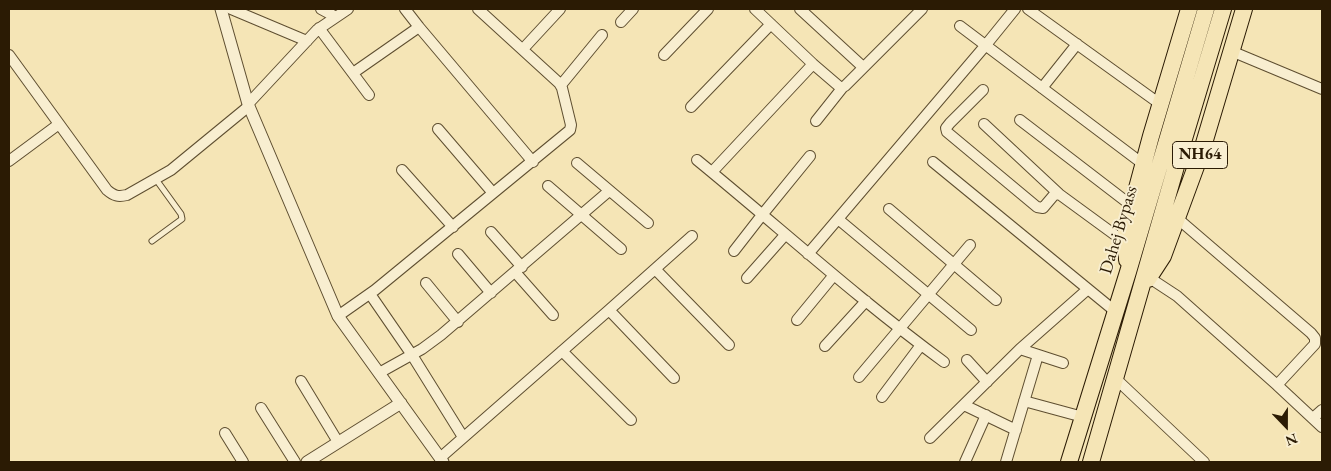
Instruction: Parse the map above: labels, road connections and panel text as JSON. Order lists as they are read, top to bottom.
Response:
{
  "streets": {
    "highway": ["NH64", "Dahej Bypass"]
  },
  "crossings": [
    ["NH64", "Dahej Bypass"]
  ],
  "north": "bottom"
}
